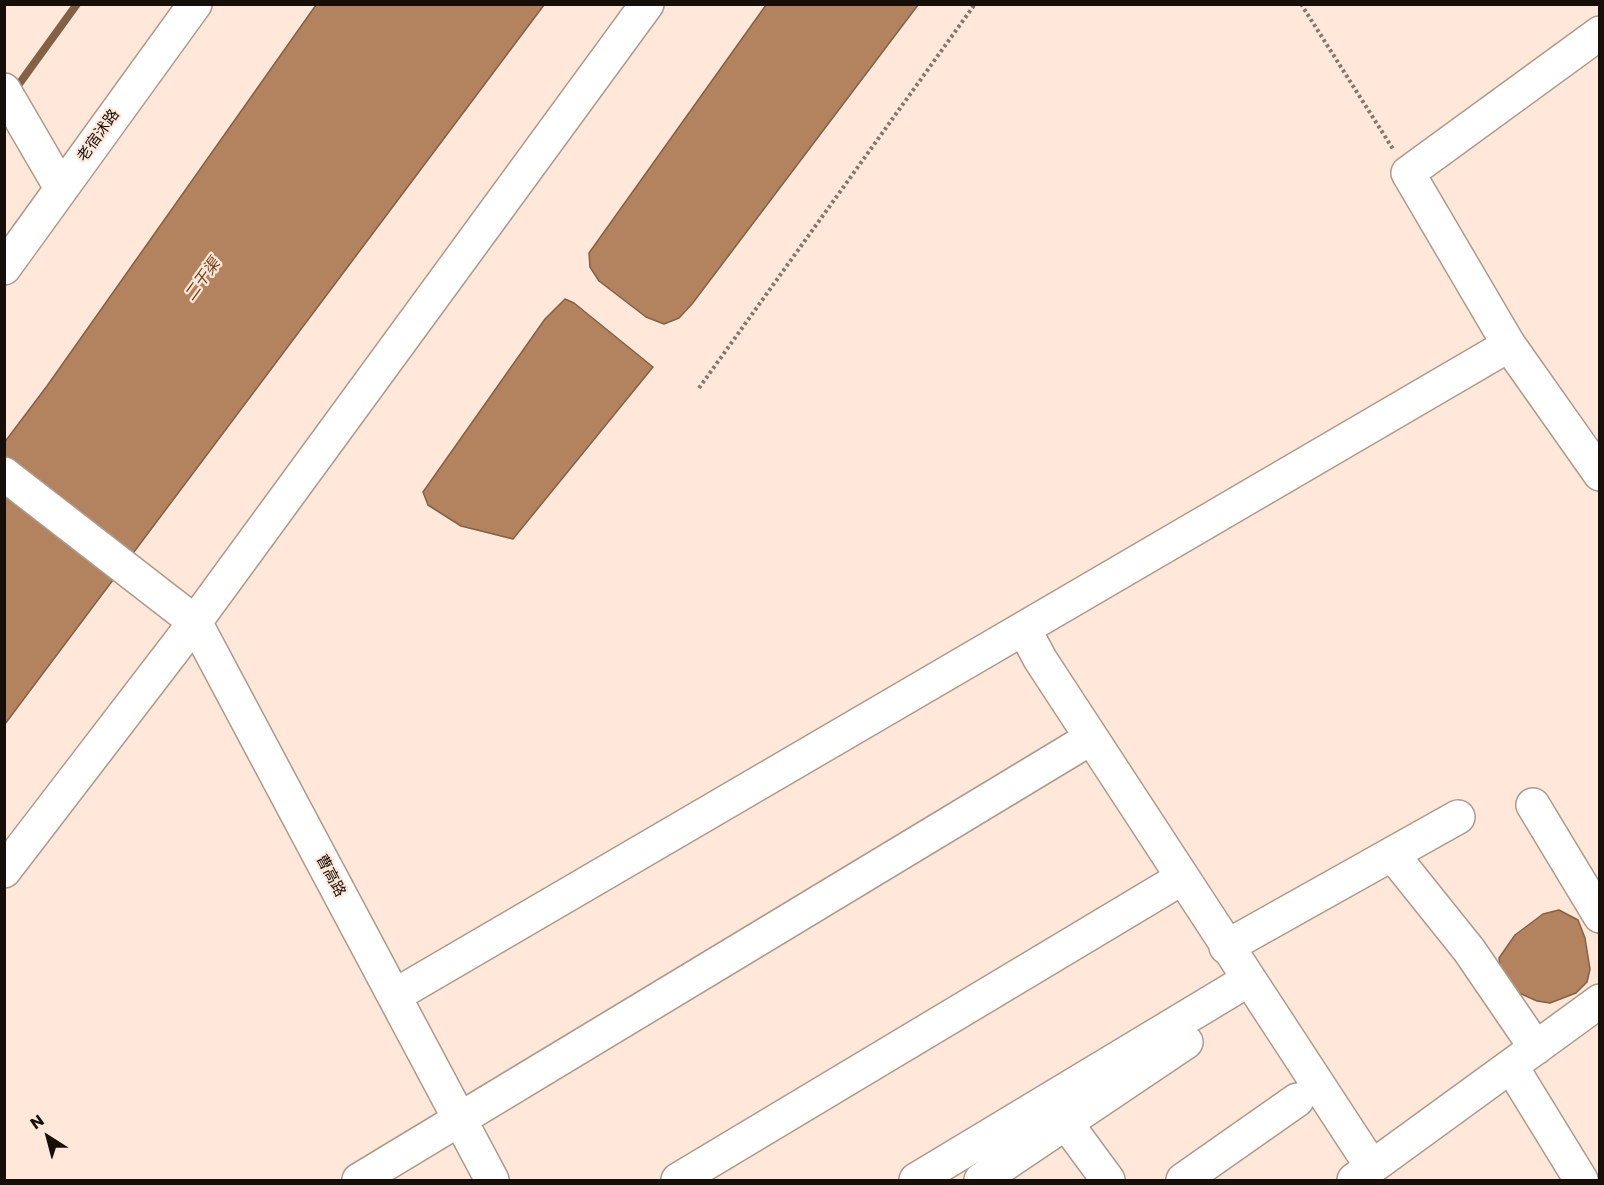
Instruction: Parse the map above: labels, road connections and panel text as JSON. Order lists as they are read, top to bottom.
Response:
{
  "streets": {
    "street": ["老宿沭路", "曹高路"]
  },
  "water": ["二干渠"],
  "north": "top left"
}
